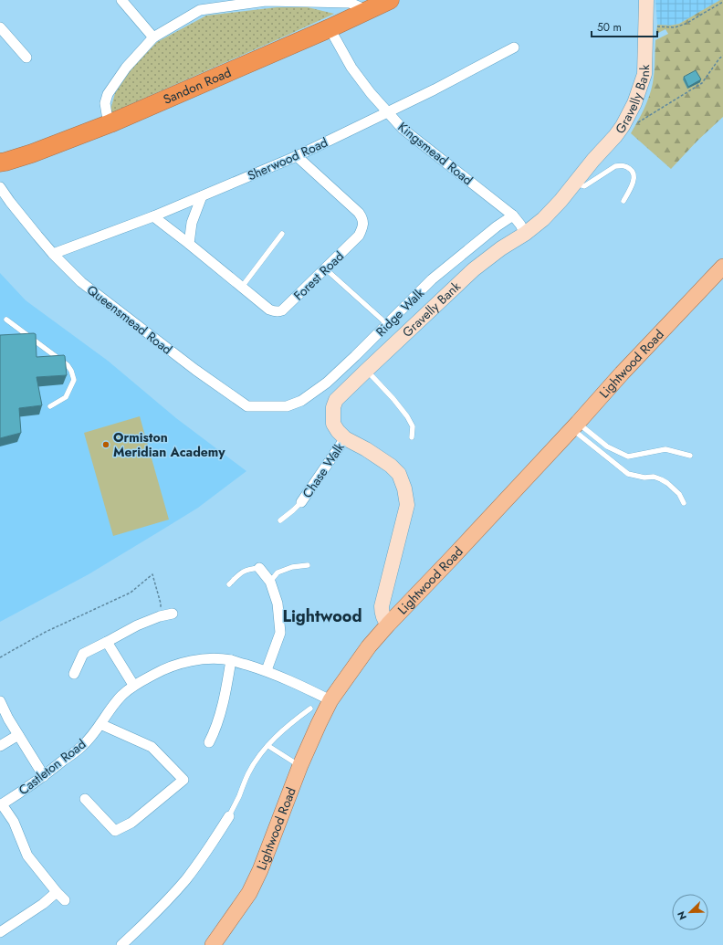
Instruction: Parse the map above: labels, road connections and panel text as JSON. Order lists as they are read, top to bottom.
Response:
{
  "streets": {
    "highway": ["Sandon Road"],
    "main road": ["Lightwood Road"],
    "street": [
      "Gravelly Bank",
      "Kingsmead Road",
      "Sherwood Road",
      "Forest Road",
      "Ridge Walk",
      "Queensmead Road",
      "Chase Walk",
      "Castleton Road"
    ]
  },
  "crossings": [
    ["Sandon Road", "Kingsmead Road"],
    ["Gravelly Bank", "Kingsmead Road"],
    ["Gravelly Bank", "Lightwood Road"],
    ["Gravelly Bank", "Chase Walk"],
    ["Kingsmead Road", "Sherwood Road"],
    ["Kingsmead Road", "Ridge Walk"],
    ["Sherwood Road", "Forest Road"],
    ["Sherwood Road", "Queensmead Road"],
    ["Ridge Walk", "Queensmead Road"],
    ["Lightwood Road", "Castleton Road"]
  ],
  "districts": ["Lightwood"],
  "places": ["Ormiston Meridian Academy"],
  "scale_bar": "50 m",
  "north": "bottom left"
}
